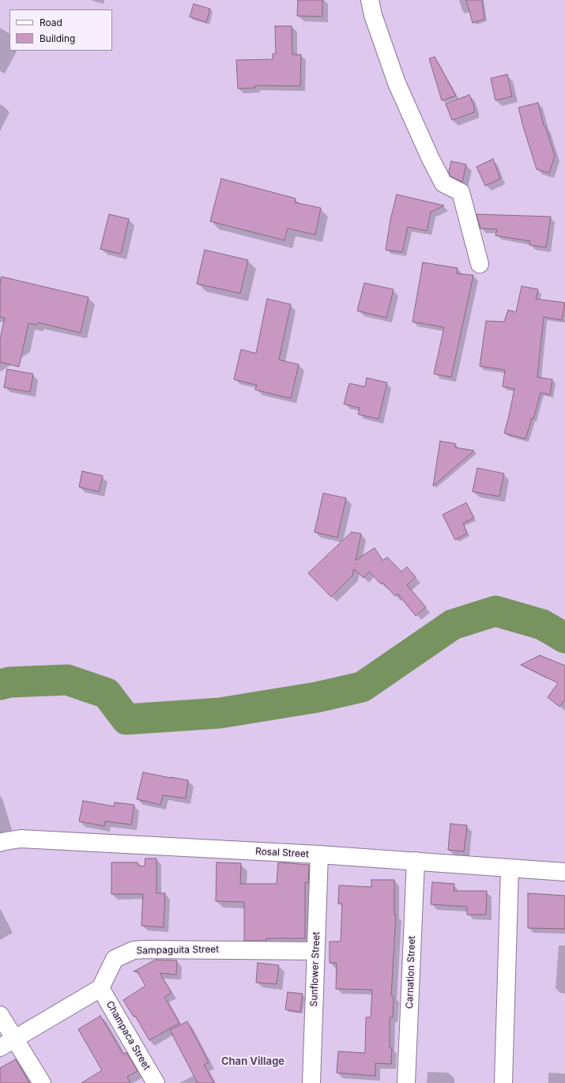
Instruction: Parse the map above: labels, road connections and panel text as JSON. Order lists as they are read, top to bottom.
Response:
{
  "streets": {
    "street": [
      "Rosal Street",
      "Sampaguita Street",
      "Sunflower Street",
      "Carnation Street",
      "Champaca Street"
    ]
  },
  "crossings": [
    ["Rosal Street", "Sunflower Street"],
    ["Rosal Street", "Carnation Street"],
    ["Sampaguita Street", "Sunflower Street"],
    ["Sampaguita Street", "Champaca Street"]
  ],
  "districts": ["Chan Village"],
  "legend": ["Road", "Building"]
}
